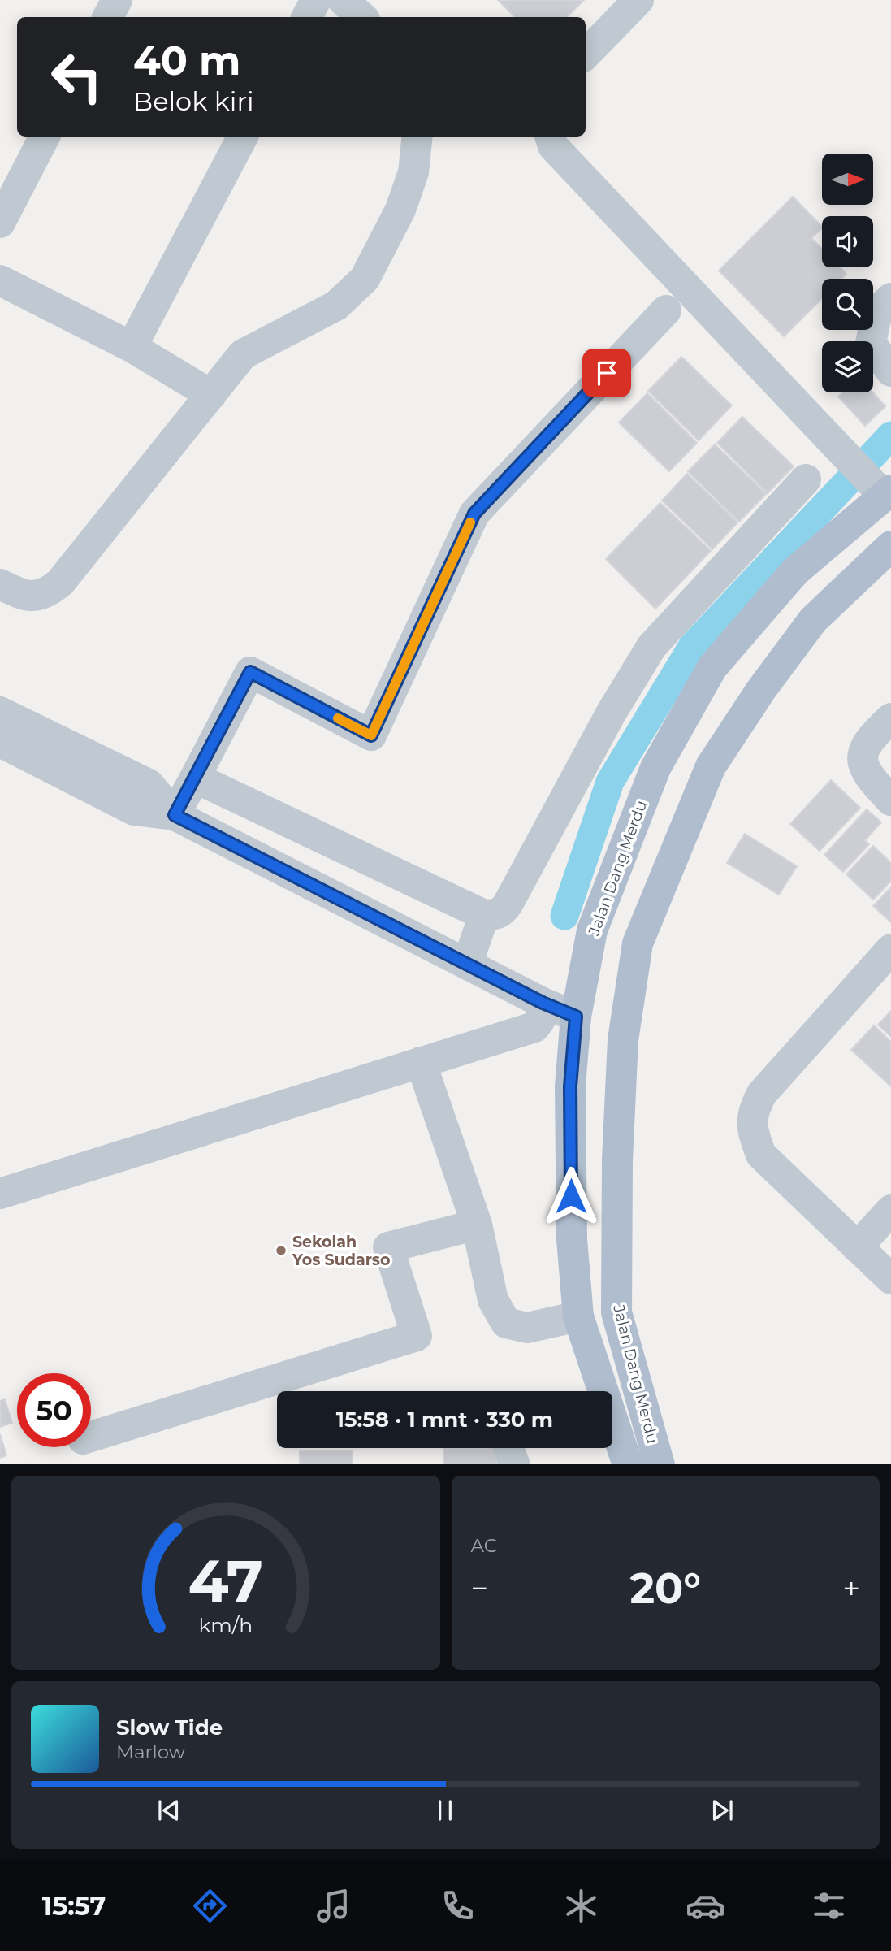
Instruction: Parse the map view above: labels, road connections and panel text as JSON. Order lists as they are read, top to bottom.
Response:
{
  "streets": {
    "main road": ["Jalan Dang Merdu"]
  },
  "places": ["Sekolah Yos Sudarso"],
  "north": "right",
  "page": {
    "turn": ["40 m", "Belok kiri"],
    "limit": "50",
    "trip": "15:58 · 1 mnt · 330 m",
    "tile": "AC",
    "heat": ["−", "20°", "+"],
    "song": ["Slow Tide", "Marlow"],
    "tabs": "15:57",
    "gauge": ["47", "km/h"]
  }
}
